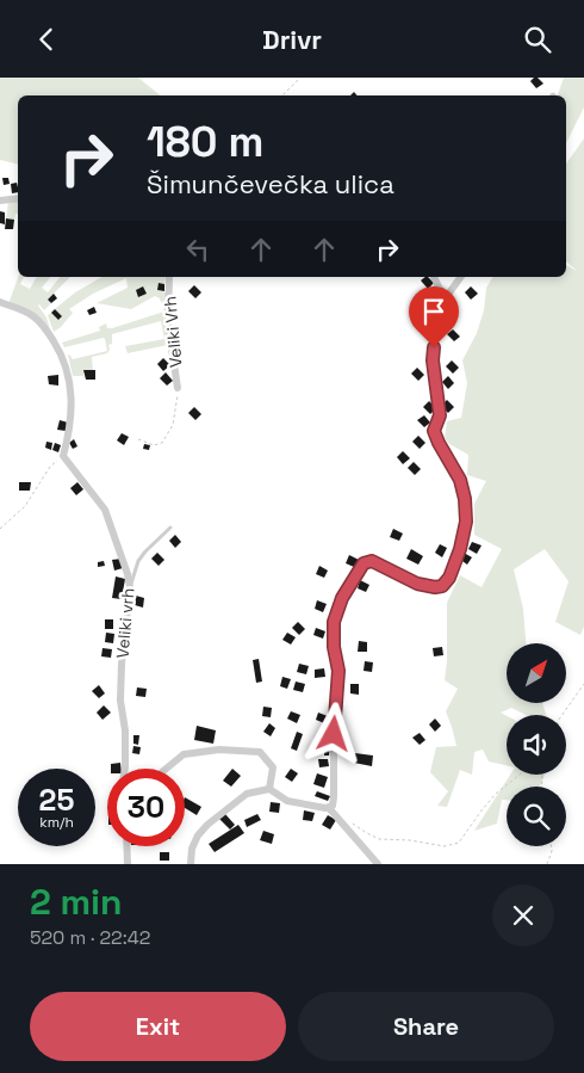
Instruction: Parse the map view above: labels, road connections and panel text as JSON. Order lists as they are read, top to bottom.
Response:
{
  "streets": {
    "street": ["Veliki Vrh", "Veliki vrh"]
  },
  "north": "top right",
  "page": {
    "header": "Drivr",
    "turn": ["180 m", "Šimunčevečka ulica"],
    "speed": "25 km/h",
    "limit": "30",
    "heading": ["2 min", "520 m · 22:42"],
    "buttons": ["Exit", "Share"]
  }
}
